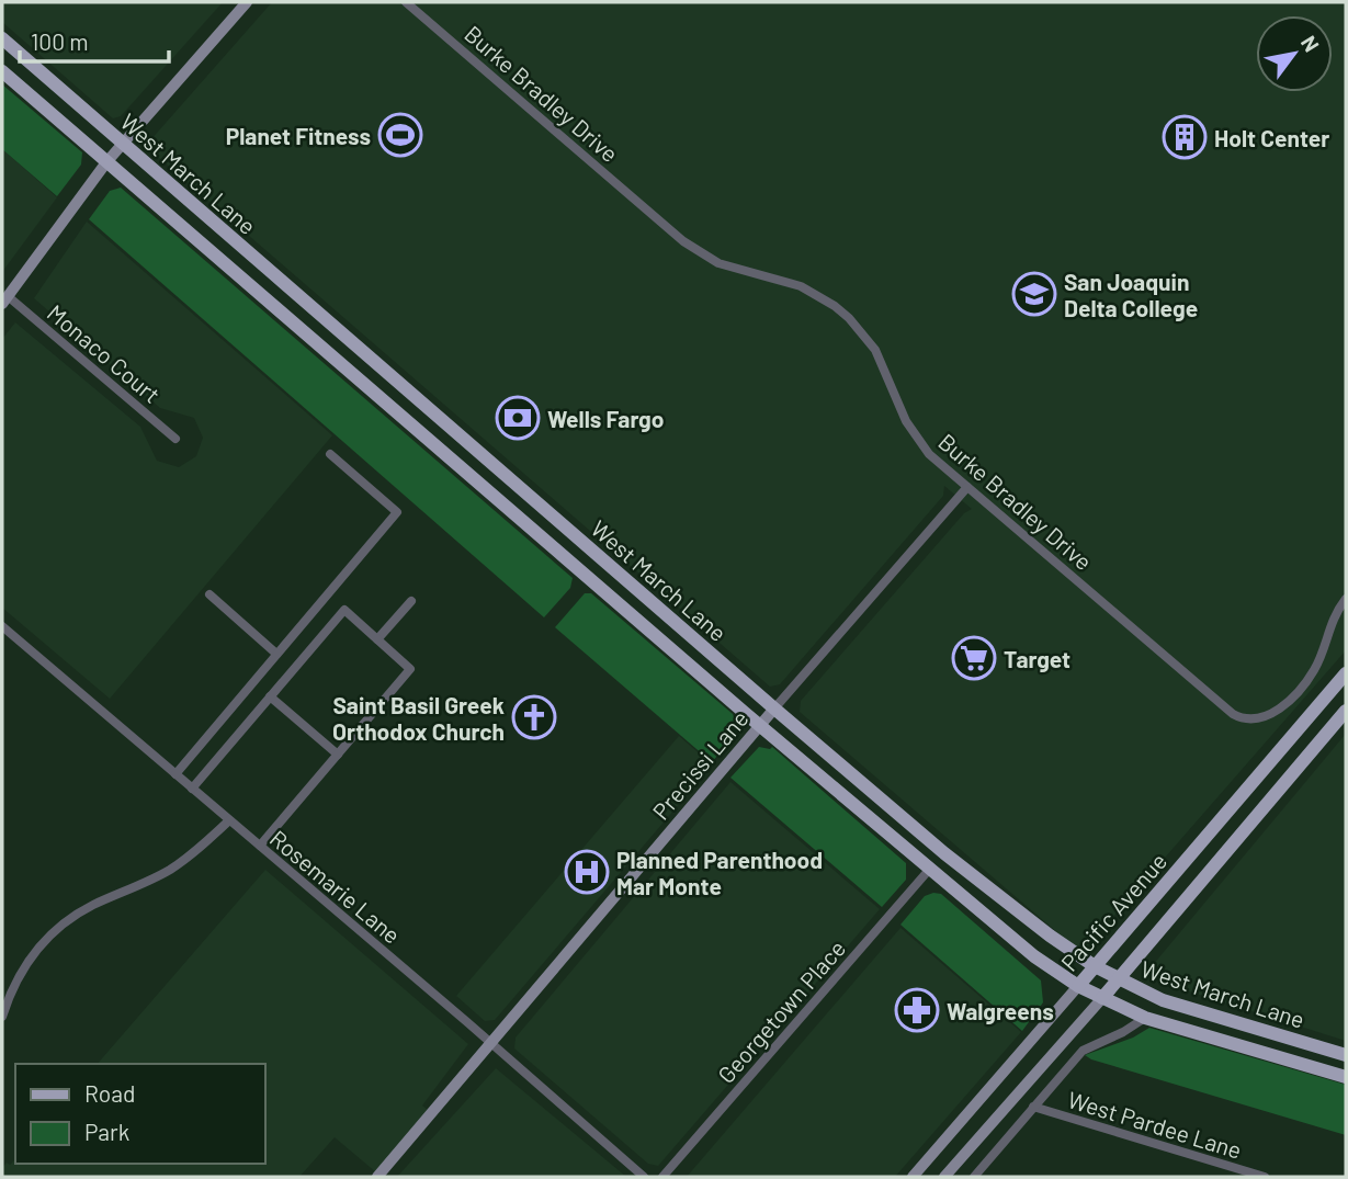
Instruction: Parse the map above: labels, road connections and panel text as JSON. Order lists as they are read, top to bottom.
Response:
{
  "streets": {
    "main road": ["West March Lane", "Precissi Lane", "Pacific Avenue"],
    "street": [
      "Burke Bradley Drive",
      "Monaco Court",
      "Rosemarie Lane",
      "Georgetown Place",
      "West Pardee Lane"
    ]
  },
  "crossings": [
    ["Burke Bradley Drive", "Precissi Lane"],
    ["West March Lane", "Precissi Lane"],
    ["West March Lane", "Pacific Avenue"],
    ["West March Lane", "Georgetown Place"],
    ["Precissi Lane", "Rosemarie Lane"]
  ],
  "places": {
    "sports": ["Planet Fitness"],
    "building": ["Holt Center"],
    "school or university": ["San Joaquin Delta College"],
    "bank": ["Wells Fargo"],
    "supermarket": ["Target"],
    "church": ["Saint Basil Greek Orthodox Church"],
    "hospital": ["Planned Parenthood Mar Monte"],
    "pharmacy": ["Walgreens"]
  },
  "legend": ["Road", "Park"],
  "scale_bar": "100 m",
  "north": "top right"
}
